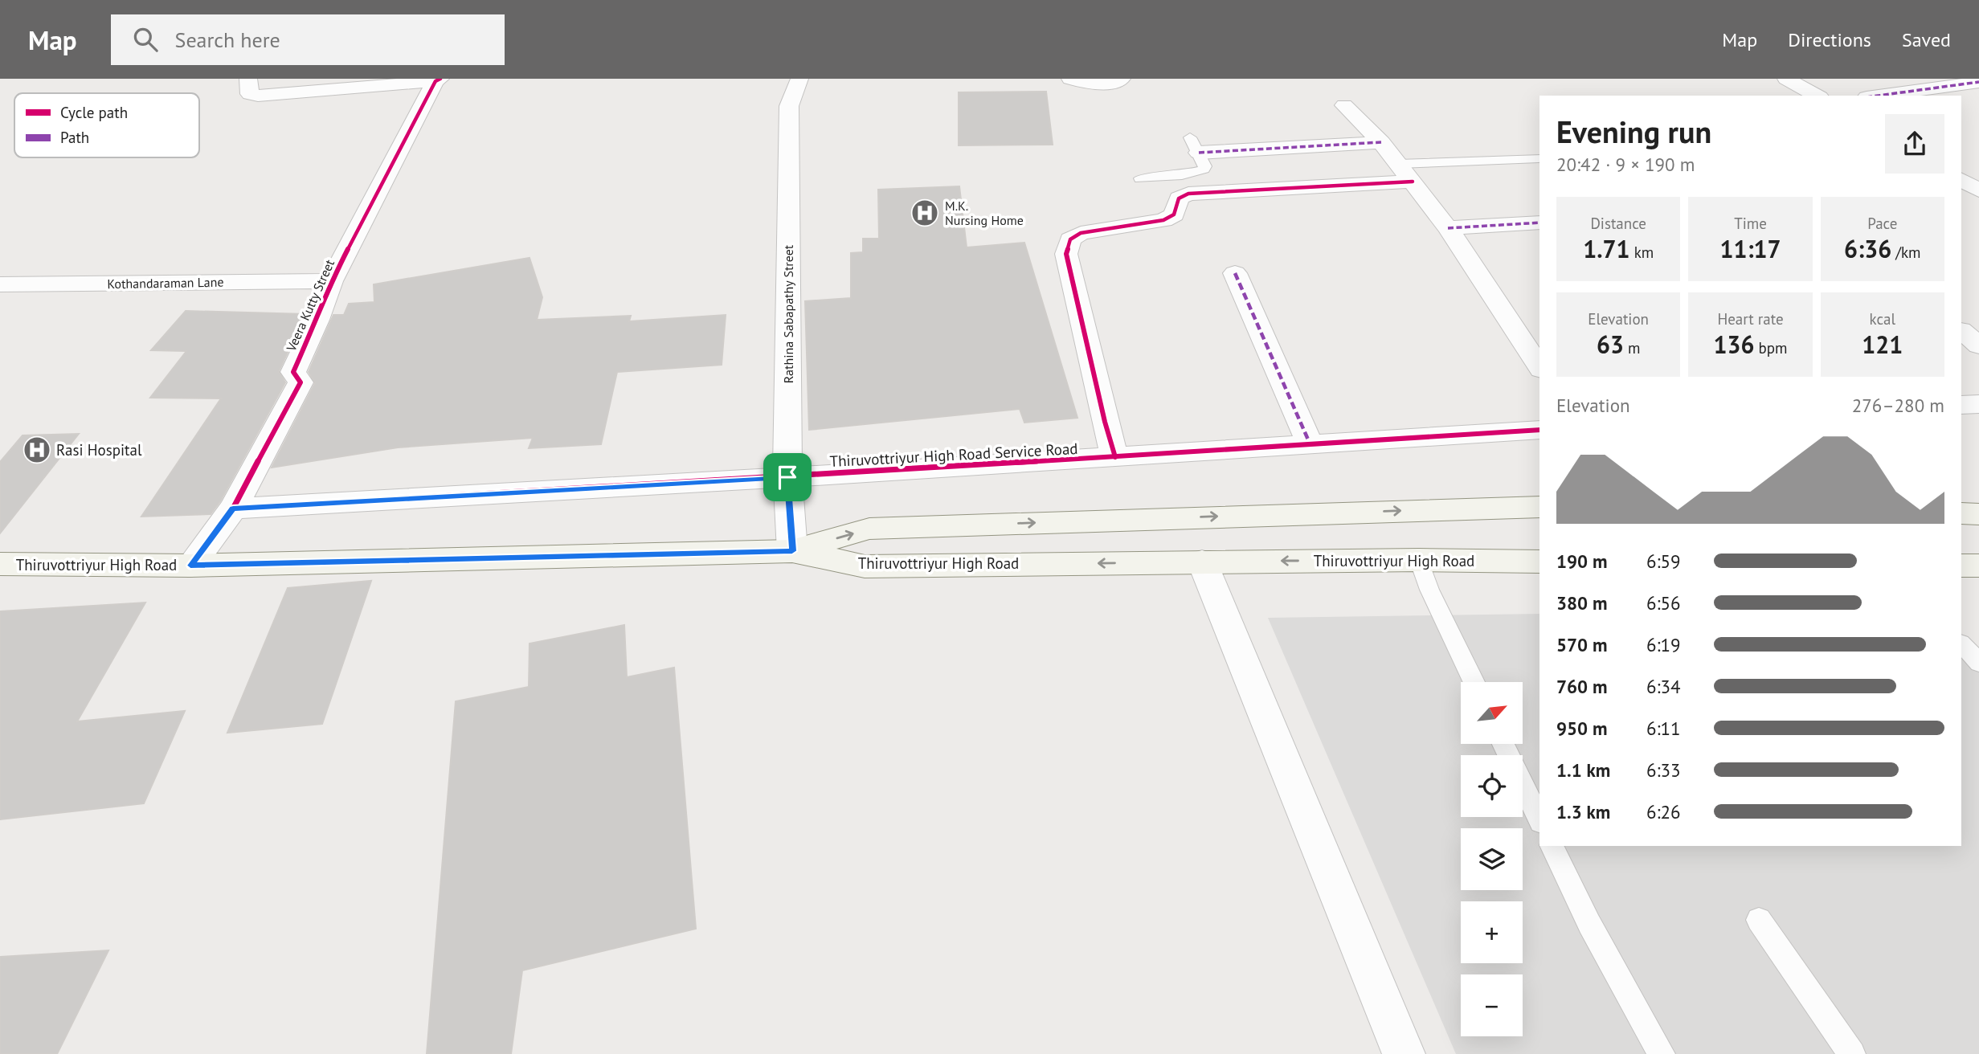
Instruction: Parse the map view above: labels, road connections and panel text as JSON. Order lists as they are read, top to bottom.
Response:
{
  "streets": {
    "main road": ["Thiruvottriyur High Road"],
    "street": [
      "Kothandaraman Lane",
      "Veera Kutty Street",
      "Rathina Sabapathy Street",
      "Thiruvottriyur High Road Service Road"
    ]
  },
  "crossings": [
    ["Kothandaraman Lane", "Veera Kutty Street"],
    ["Veera Kutty Street", "Thiruvottriyur High Road Service Road"],
    ["Veera Kutty Street", "Thiruvottriyur High Road"],
    ["Rathina Sabapathy Street", "Thiruvottriyur High Road Service Road"],
    ["Rathina Sabapathy Street", "Thiruvottriyur High Road"]
  ],
  "places": {
    "hospital": ["M.K. Nursing Home", "Rasi Hospital"]
  },
  "legend": ["Cycle path", "Path"],
  "north": "top right",
  "page": {
    "header": "Map",
    "search": "Search here",
    "nav": ["Map", "Directions", "Saved"],
    "heading": ["Evening run", "20:42 · 9 × 190 m"],
    "stats": [
      ["Distance", "1.71 km"],
      ["Time", "11:17"],
      ["Pace", "6:36 /km"],
      ["Elevation", "63 m"],
      ["Heart rate", "136 bpm"],
      ["kcal", "121"]
    ],
    "chart": ["Elevation", "276–280 m"],
    "list": [
      {
        "name": "190 m",
        "note": "6:59"
      },
      {
        "name": "380 m",
        "note": "6:56"
      },
      {
        "name": "570 m",
        "note": "6:19"
      },
      {
        "name": "760 m",
        "note": "6:34"
      },
      {
        "name": "950 m",
        "note": "6:11"
      },
      {
        "name": "1.1 km",
        "note": "6:33"
      },
      {
        "name": "1.3 km",
        "note": "6:26"
      }
    ],
    "map_buttons": ["+", "−"]
  }
}
